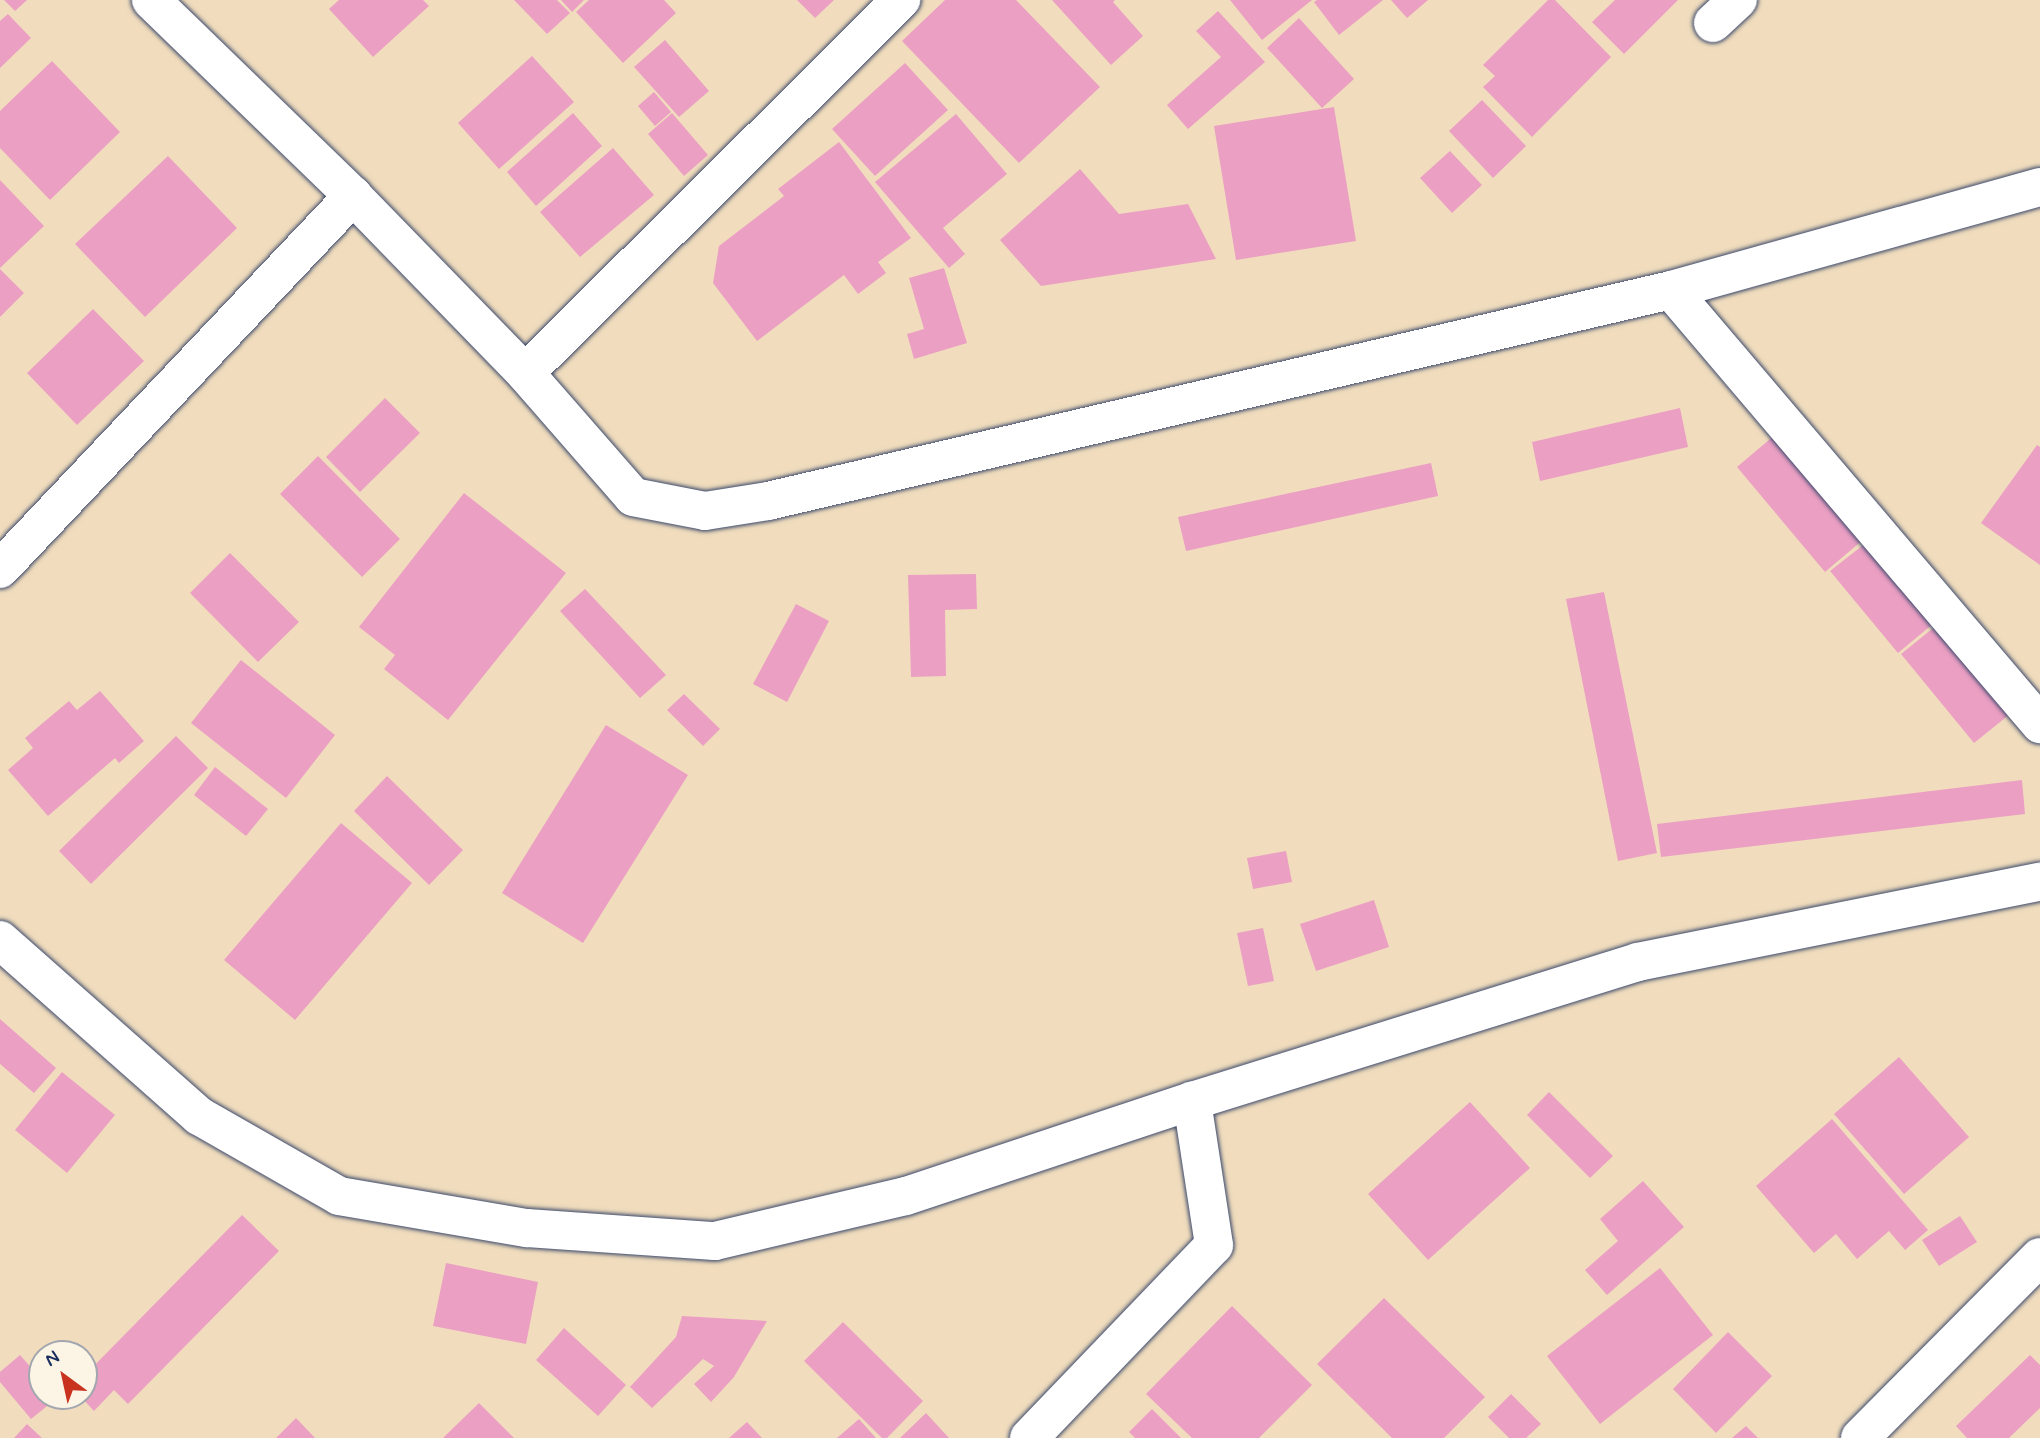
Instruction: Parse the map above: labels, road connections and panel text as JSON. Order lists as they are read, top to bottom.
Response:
{
  "north": "top left"
}
